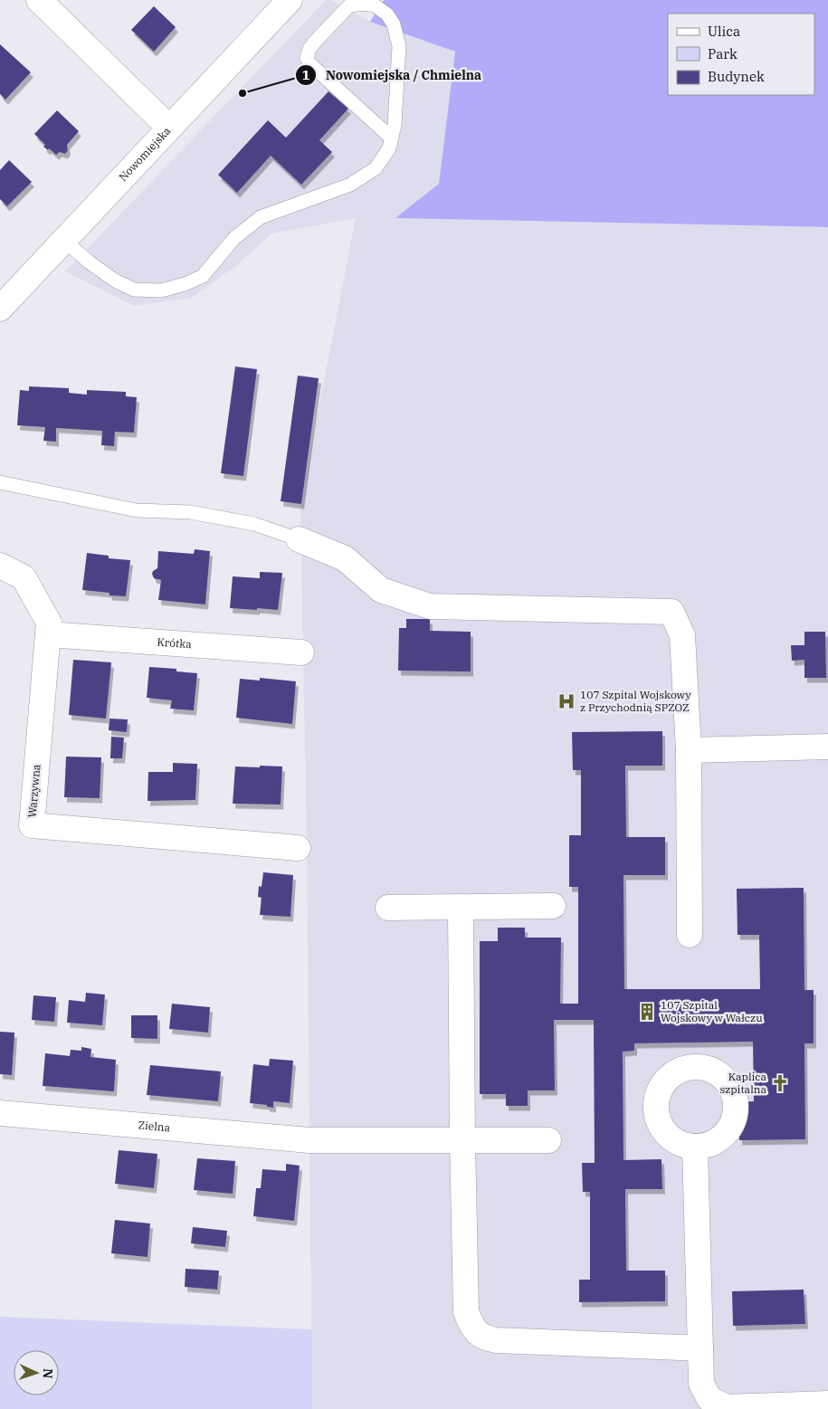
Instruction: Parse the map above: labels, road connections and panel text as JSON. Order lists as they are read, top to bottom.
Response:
{
  "streets": {
    "street": [
      "Nowomiejska",
      "Krótka",
      "Warzywna",
      "Zielna"
    ]
  },
  "crossings": [
    ["Krótka", "Warzywna"]
  ],
  "places": {
    "other": ["Nowomiejska / Chmielna"],
    "hospital": ["107 Szpital Wojskowy z Przychodnią SPZOZ"],
    "building": ["107 Szpital Wojskowy w Wałczu"],
    "church": ["Kaplica szpitalna"]
  },
  "legend": ["Ulica", "Park", "Budynek"],
  "north": "right"
}
